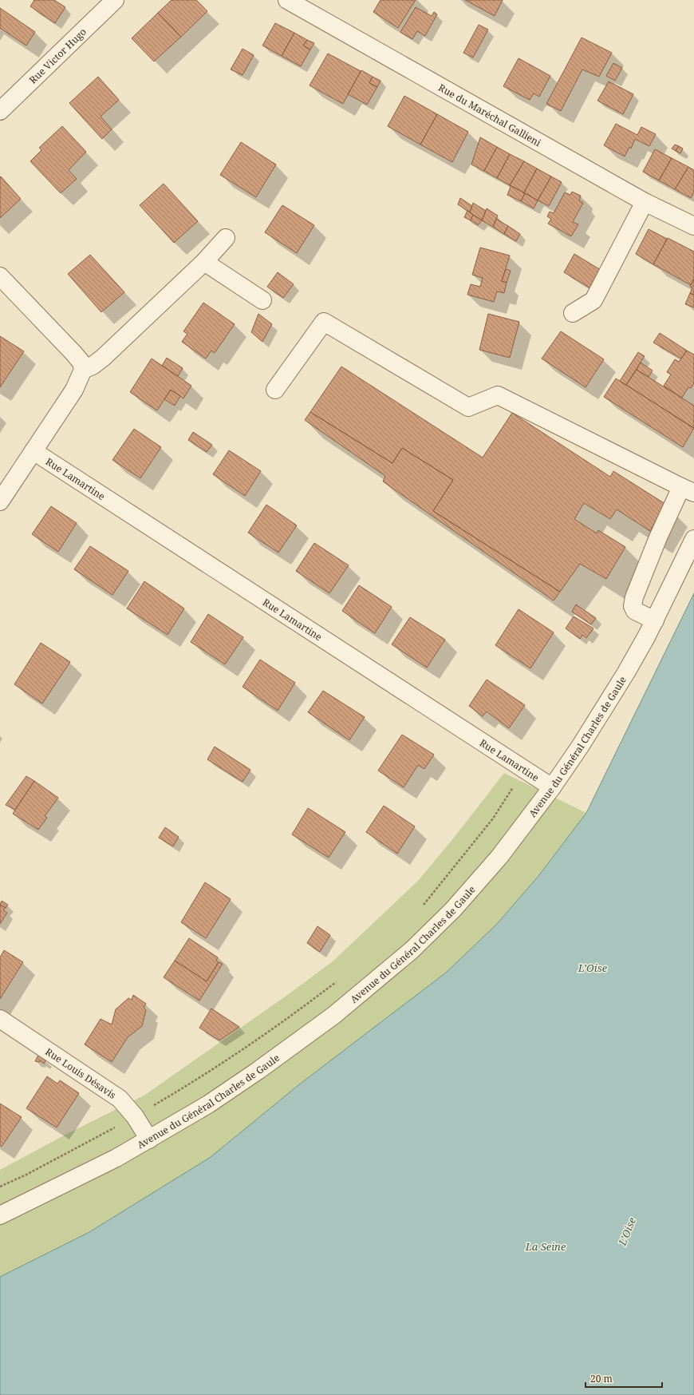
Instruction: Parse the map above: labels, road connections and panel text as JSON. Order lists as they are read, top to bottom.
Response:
{
  "streets": {
    "street": [
      "Rue Victor Hugo",
      "Rue du Maréchal Gallieni",
      "Rue Lamartine",
      "Avenue du Général Charles de Gaule",
      "Rue Louis Désavis"
    ]
  },
  "crossings": [
    ["Rue Lamartine", "Avenue du Général Charles de Gaule"],
    ["Avenue du Général Charles de Gaule", "Rue Louis Désavis"]
  ],
  "water": ["L’Oise", "L'Oise", "La Seine"],
  "scale_bar": "20 m"
}
